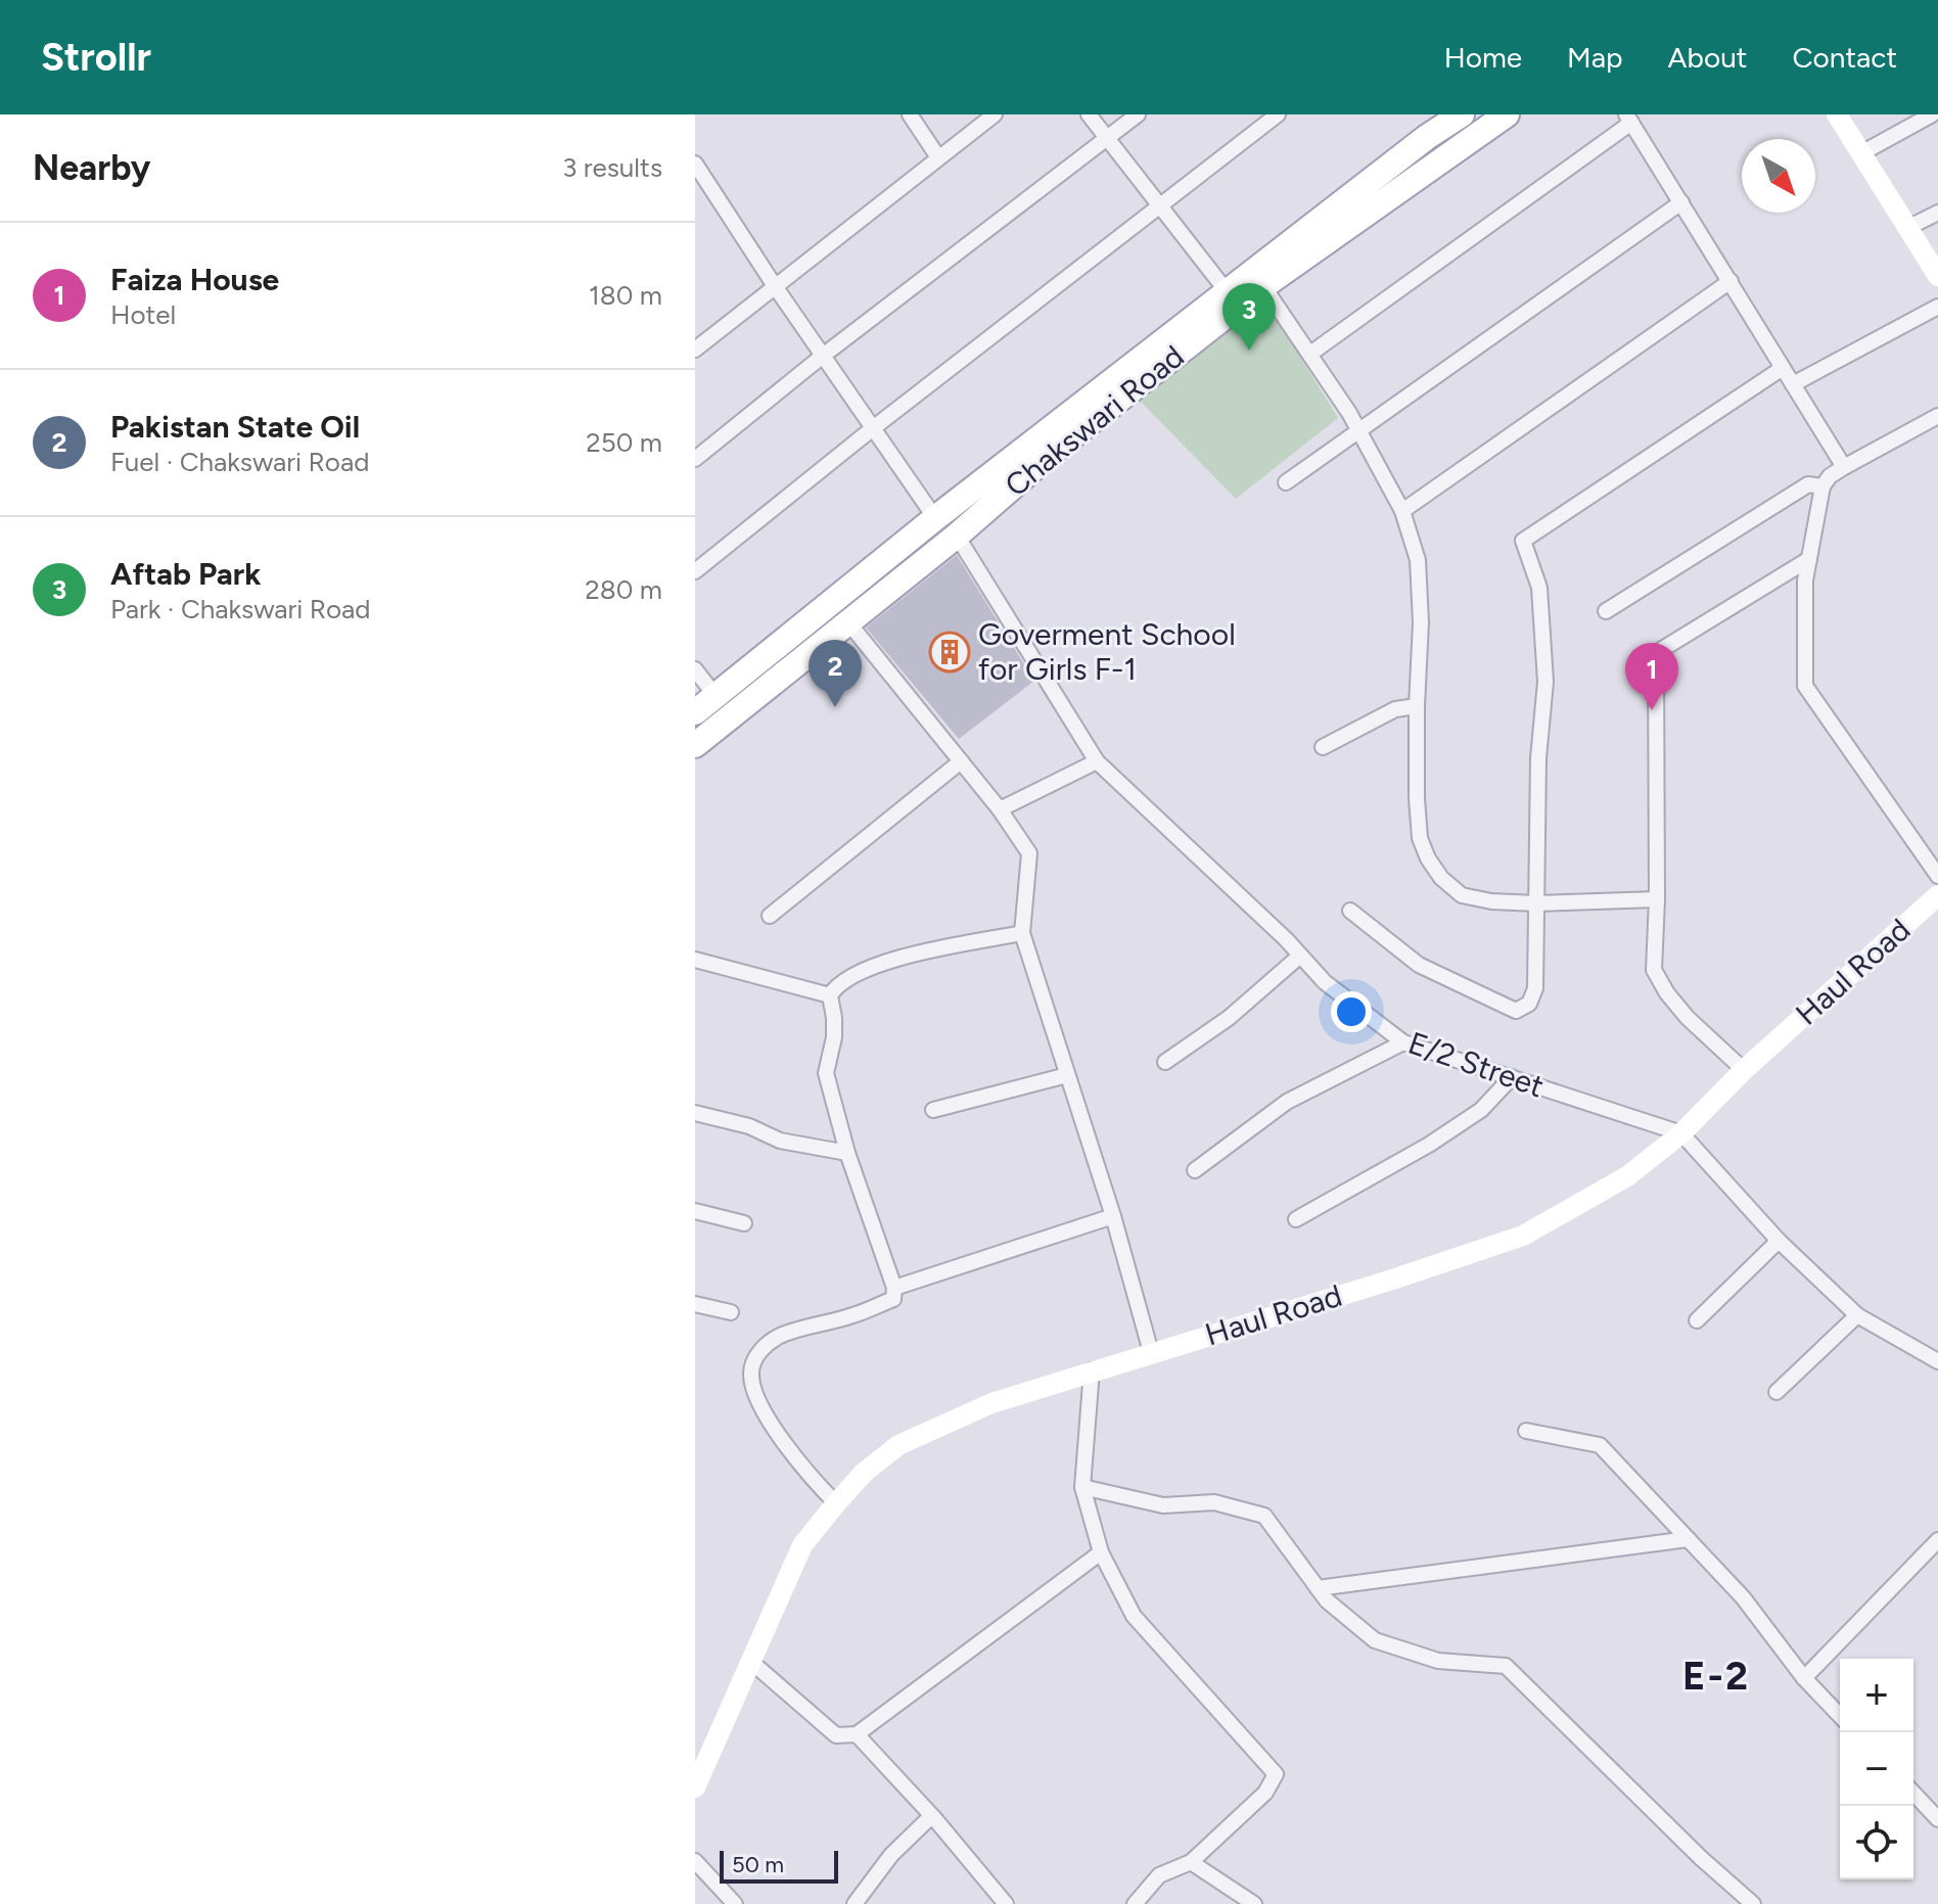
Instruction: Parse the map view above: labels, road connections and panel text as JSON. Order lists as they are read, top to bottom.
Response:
{
  "streets": {
    "main road": ["Chakswari Road", "Haul Road"],
    "street": ["E/2 Street"]
  },
  "crossings": [
    ["Chakswari Road", "E/2 Street"],
    ["Haul Road", "E/2 Street"]
  ],
  "districts": ["E-2"],
  "places": {
    "building": ["Goverment School for Girls F-1"]
  },
  "scale_bar": "50 m",
  "north": "bottom right",
  "page": {
    "header": "Strollr",
    "nav": [
      "Home",
      "Map",
      "About",
      "Contact"
    ],
    "heading": ["Nearby", "3 results"],
    "list": [
      {
        "mark": "1",
        "name": "Faiza House",
        "note": "Hotel",
        "value": "180 m"
      },
      {
        "mark": "2",
        "name": "Pakistan State Oil",
        "note": "Fuel · Chakswari Road",
        "value": "250 m"
      },
      {
        "mark": "3",
        "name": "Aftab Park",
        "note": "Park · Chakswari Road",
        "value": "280 m"
      }
    ],
    "pins": ["3", "2", "1"],
    "map_buttons": ["+", "−"],
    "scale": "50 m"
  }
}
